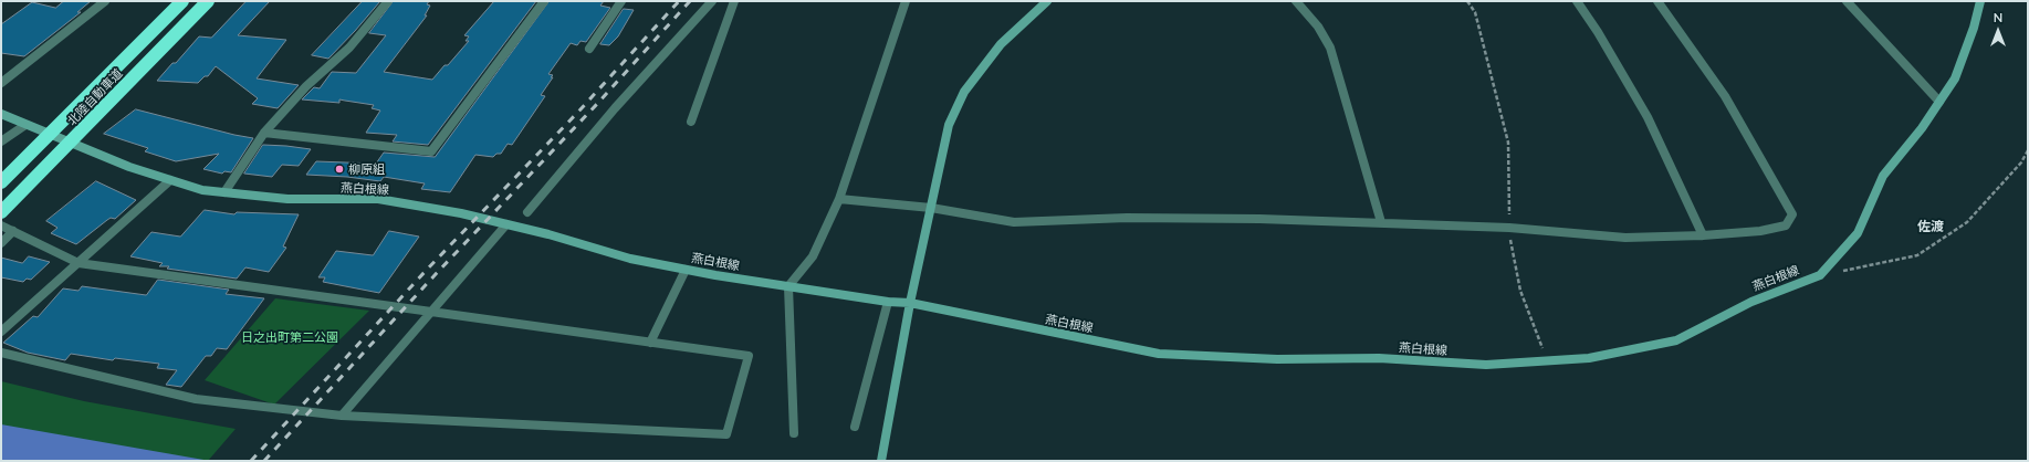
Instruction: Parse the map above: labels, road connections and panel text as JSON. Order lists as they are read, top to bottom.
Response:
{
  "streets": {
    "highway": ["北陸自動車道"],
    "main road": ["燕白根線"]
  },
  "districts": ["佐渡"],
  "parks": ["日之出町第二公園"],
  "places": ["柳原組"],
  "north": "top"
}
